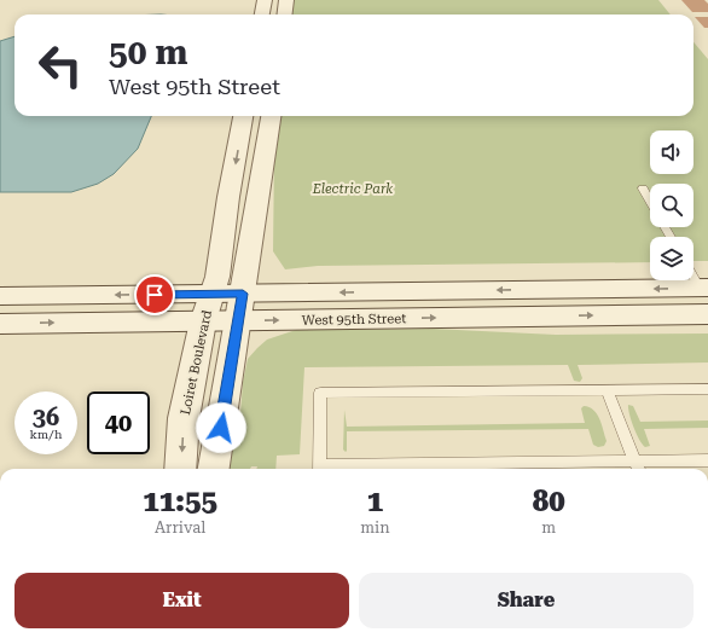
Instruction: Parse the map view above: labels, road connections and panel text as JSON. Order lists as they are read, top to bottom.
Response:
{
  "streets": {
    "main road": ["West 95th Street", "Loiret Boulevard"]
  },
  "crossings": [
    ["West 95th Street", "Loiret Boulevard"]
  ],
  "parks": ["Electric Park"],
  "page": {
    "turn": ["50 m", "West 95th Street"],
    "speed": "36 km/h",
    "limit": "40",
    "eta": [
      "11:55",
      "Arrival",
      "1",
      "min",
      "80",
      "m"
    ],
    "buttons": ["Exit", "Share"]
  }
}
